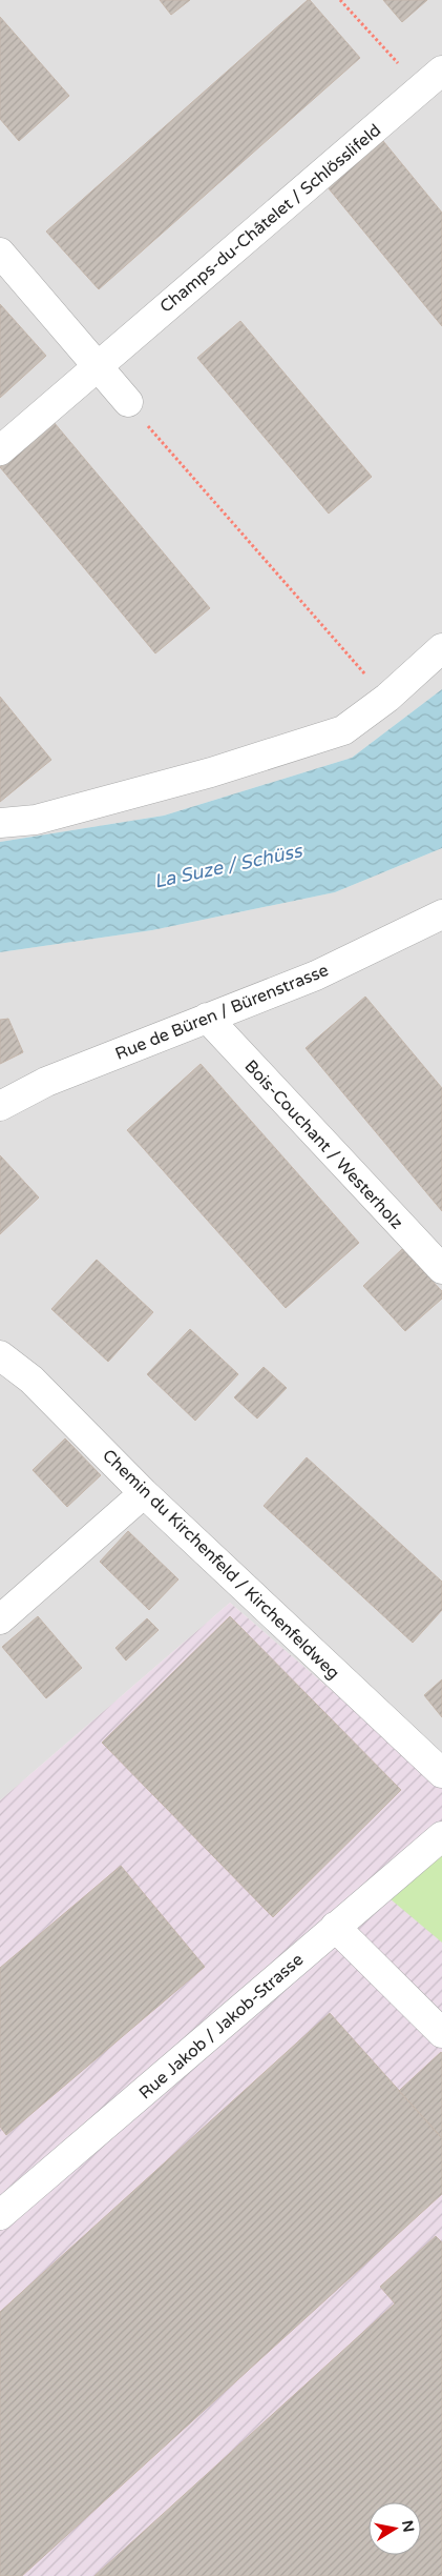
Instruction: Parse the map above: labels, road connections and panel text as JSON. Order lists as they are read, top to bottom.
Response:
{
  "streets": {
    "street": [
      "Champs-du-Châtelet / Schlösslifeld",
      "Rue de Büren / Bürenstrasse",
      "Bois-Couchant / Westerholz",
      "Chemin du Kirchenfeld / Kirchenfeldweg",
      "Rue Jakob / Jakob-Strasse"
    ]
  },
  "crossings": [
    ["Rue de Büren / Bürenstrasse", "Bois-Couchant / Westerholz"]
  ],
  "water": ["La Suze / Schüss"],
  "north": "right"
}
